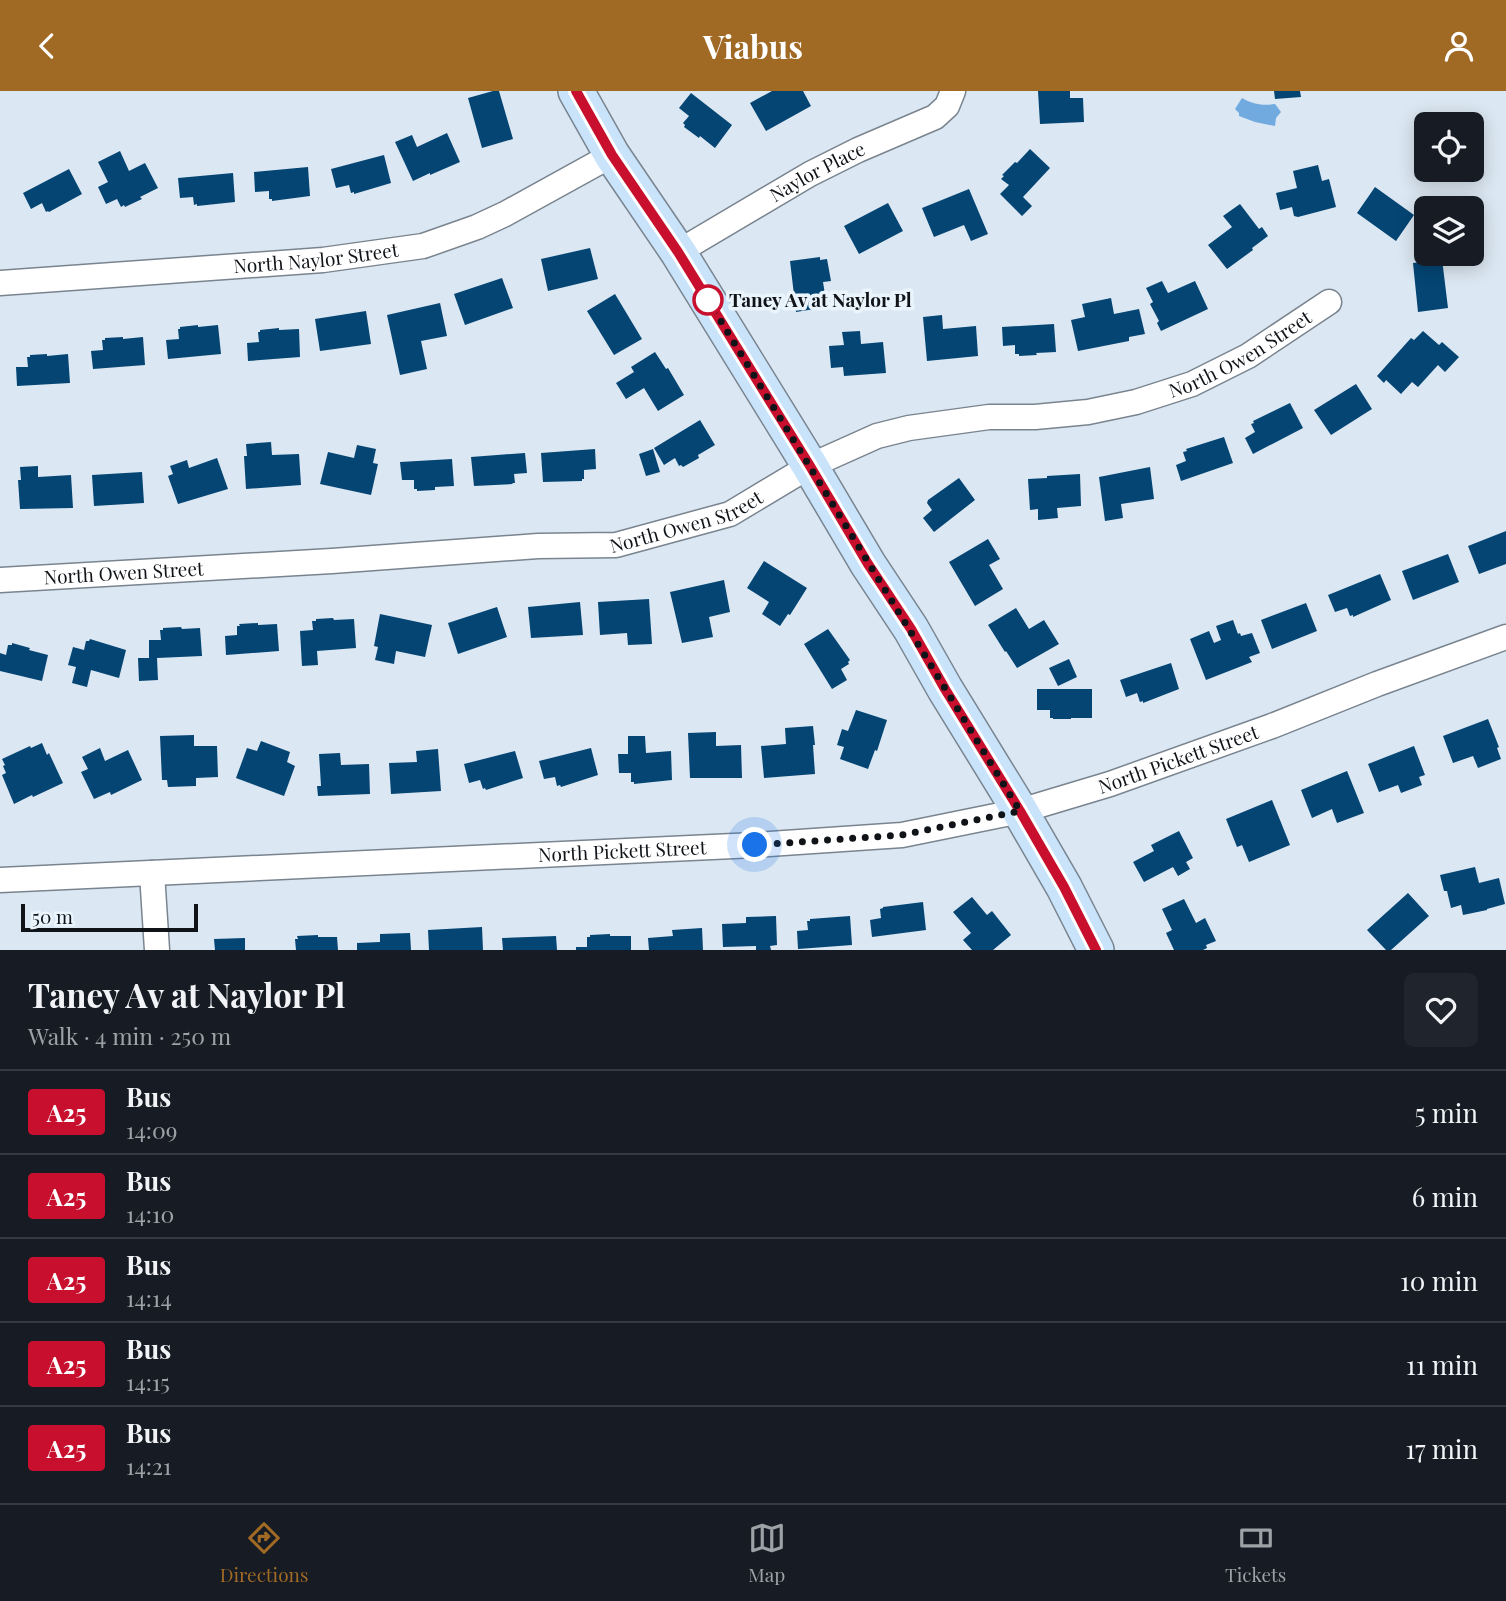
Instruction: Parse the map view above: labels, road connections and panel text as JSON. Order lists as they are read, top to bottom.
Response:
{
  "streets": {
    "street": [
      "Naylor Place",
      "North Naylor Street",
      "North Owen Street",
      "North Pickett Street"
    ]
  },
  "places": ["Taney Av at Naylor Pl"],
  "lines": ["bus line A25"],
  "scale_bar": "50 m",
  "page": {
    "header": "Viabus",
    "scale": "50 m",
    "heading": ["Taney Av at Naylor Pl", "Walk · 4 min · 250 m"],
    "list": [
      {
        "mark": "A25",
        "name": "Bus",
        "note": "14:09",
        "value": "5 min"
      },
      {
        "mark": "A25",
        "name": "Bus",
        "note": "14:10",
        "value": "6 min"
      },
      {
        "mark": "A25",
        "name": "Bus",
        "note": "14:14",
        "value": "10 min"
      },
      {
        "mark": "A25",
        "name": "Bus",
        "note": "14:15",
        "value": "11 min"
      },
      {
        "mark": "A25",
        "name": "Bus",
        "note": "14:21",
        "value": "17 min"
      }
    ],
    "tabs": ["Directions", "Map", "Tickets"]
  }
}
